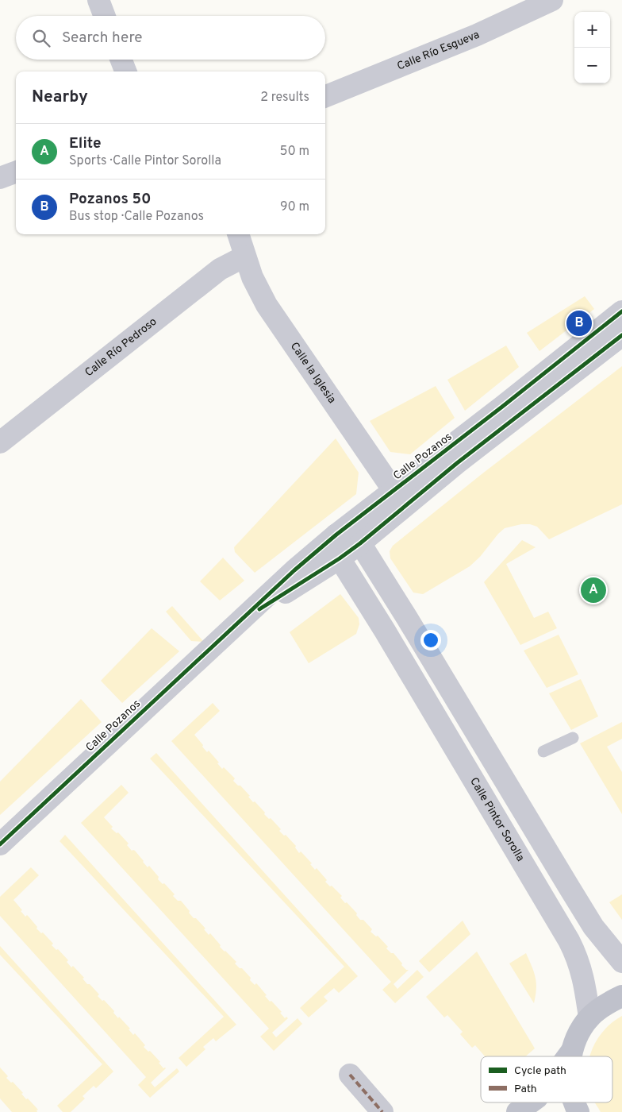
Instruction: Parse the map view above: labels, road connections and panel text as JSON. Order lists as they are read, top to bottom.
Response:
{
  "streets": {
    "street": [
      "Calle Río Esgueva",
      "Calle Río Pedroso",
      "Calle la Iglesia",
      "Calle Pozanos",
      "Calle Pintor Sorolla"
    ]
  },
  "crossings": [
    ["Calle Río Pedroso", "Calle la Iglesia"],
    ["Calle la Iglesia", "Calle Pozanos"],
    ["Calle Pozanos", "Calle Pintor Sorolla"]
  ],
  "legend": ["Cycle path", "Path"],
  "page": {
    "map_buttons": ["+", "−"],
    "search": "Search here",
    "heading": ["Nearby", "2 results"],
    "list": [
      {
        "mark": "A",
        "name": "Elite",
        "note": "Sports · Calle Pintor Sorolla",
        "value": "50 m"
      },
      {
        "mark": "B",
        "name": "Pozanos 50",
        "note": "Bus stop · Calle Pozanos",
        "value": "90 m"
      }
    ],
    "pins": ["B", "A"]
  }
}
